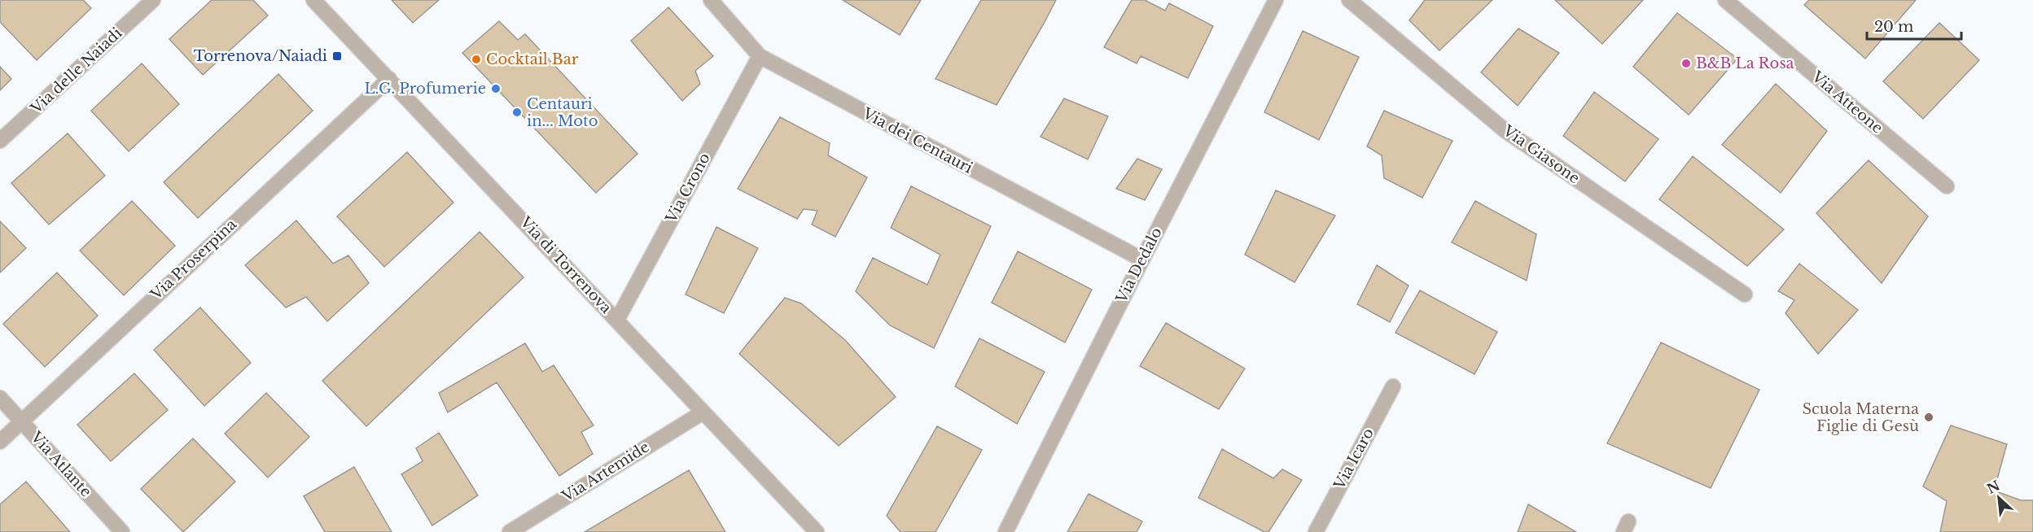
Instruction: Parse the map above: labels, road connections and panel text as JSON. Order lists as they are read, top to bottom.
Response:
{
  "streets": {
    "street": [
      "Via delle Naiadi",
      "Via Atteone",
      "Via dei Centauri",
      "Via Giasone",
      "Via Crono",
      "Via Proserpina",
      "Via di Torrenova",
      "Via Dedalo",
      "Via Icaro",
      "Via Atlante",
      "Via Artemide"
    ]
  },
  "crossings": [
    ["Via dei Centauri", "Via Crono"],
    ["Via dei Centauri", "Via Dedalo"],
    ["Via Crono", "Via di Torrenova"],
    ["Via Proserpina", "Via di Torrenova"],
    ["Via Proserpina", "Via Atlante"],
    ["Via di Torrenova", "Via Artemide"]
  ],
  "places": {
    "transit": ["Torrenova/Naiadi"],
    "other": [
      "Cocktail Bar",
      "B&B La Rosa",
      "L.G. Profumerie",
      "Centauri in... Moto",
      "Scuola Materna Figlie di Gesù"
    ]
  },
  "scale_bar": "20 m",
  "north": "top left"
}
